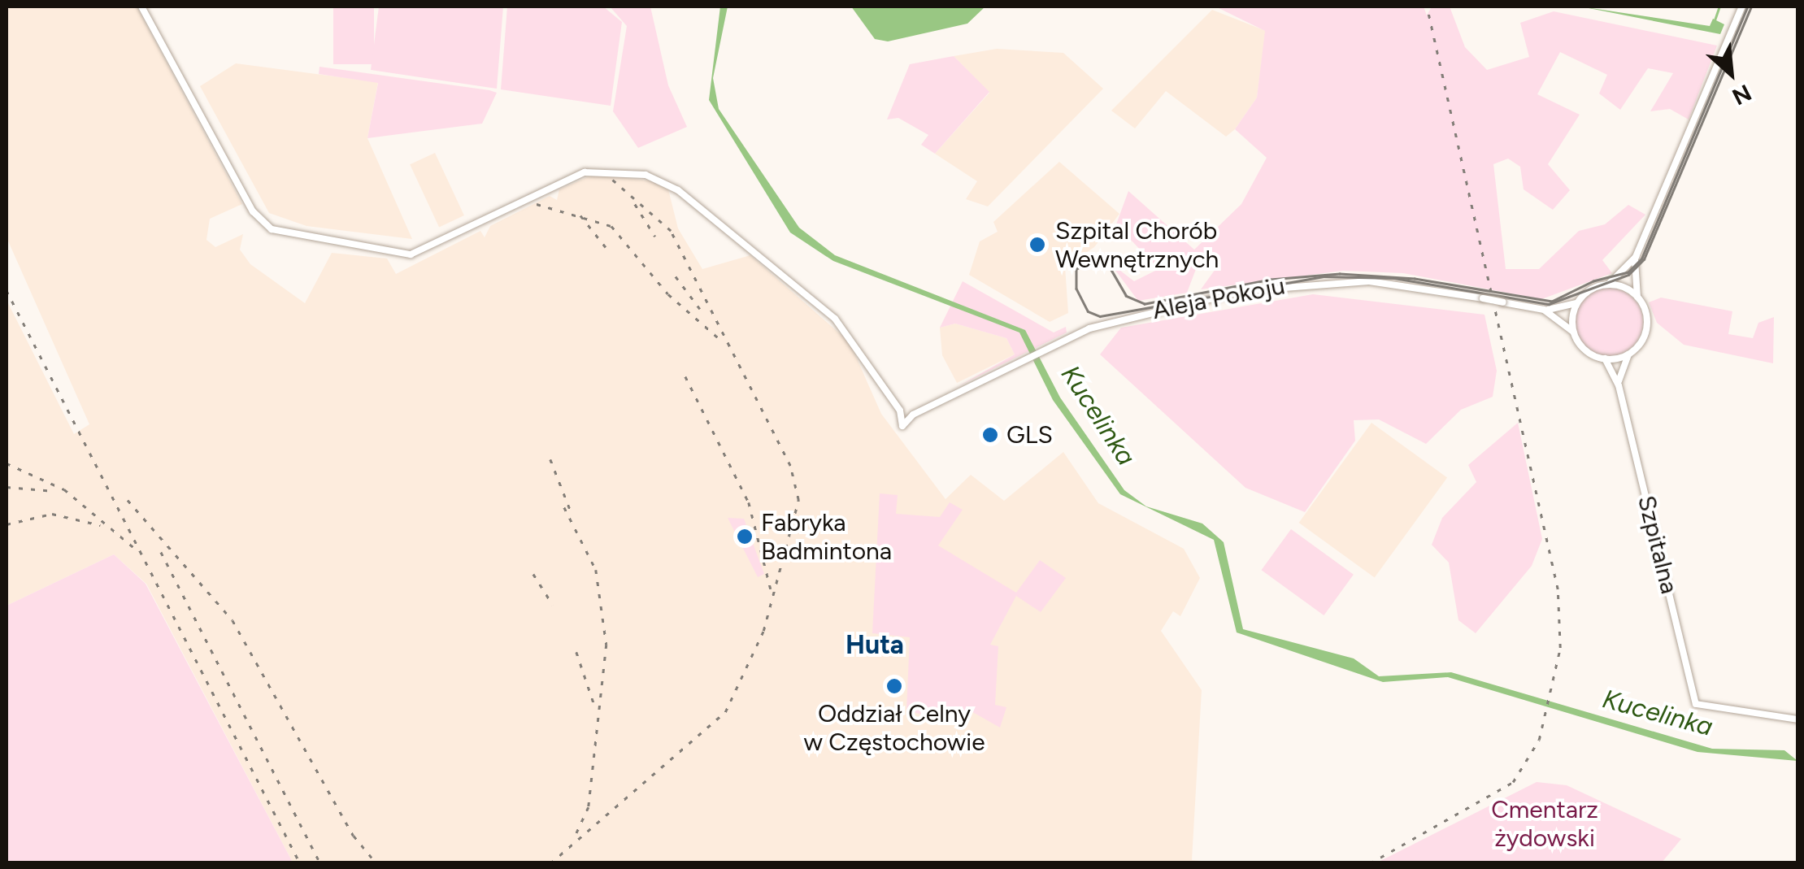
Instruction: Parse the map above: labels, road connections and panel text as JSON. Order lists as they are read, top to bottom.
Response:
{
  "streets": {
    "street": ["Aleja Pokoju", "Szpitalna"]
  },
  "crossings": [
    ["Aleja Pokoju", "Szpitalna"]
  ],
  "districts": ["Huta"],
  "water": ["Kucelinka"],
  "parks": ["Cmentarz żydowski"],
  "places": [
    "Szpital Chorób Wewnętrznych",
    "GLS",
    "Fabryka Badmintona",
    "Oddział Celny w Częstochowie"
  ],
  "north": "bottom right"
}
